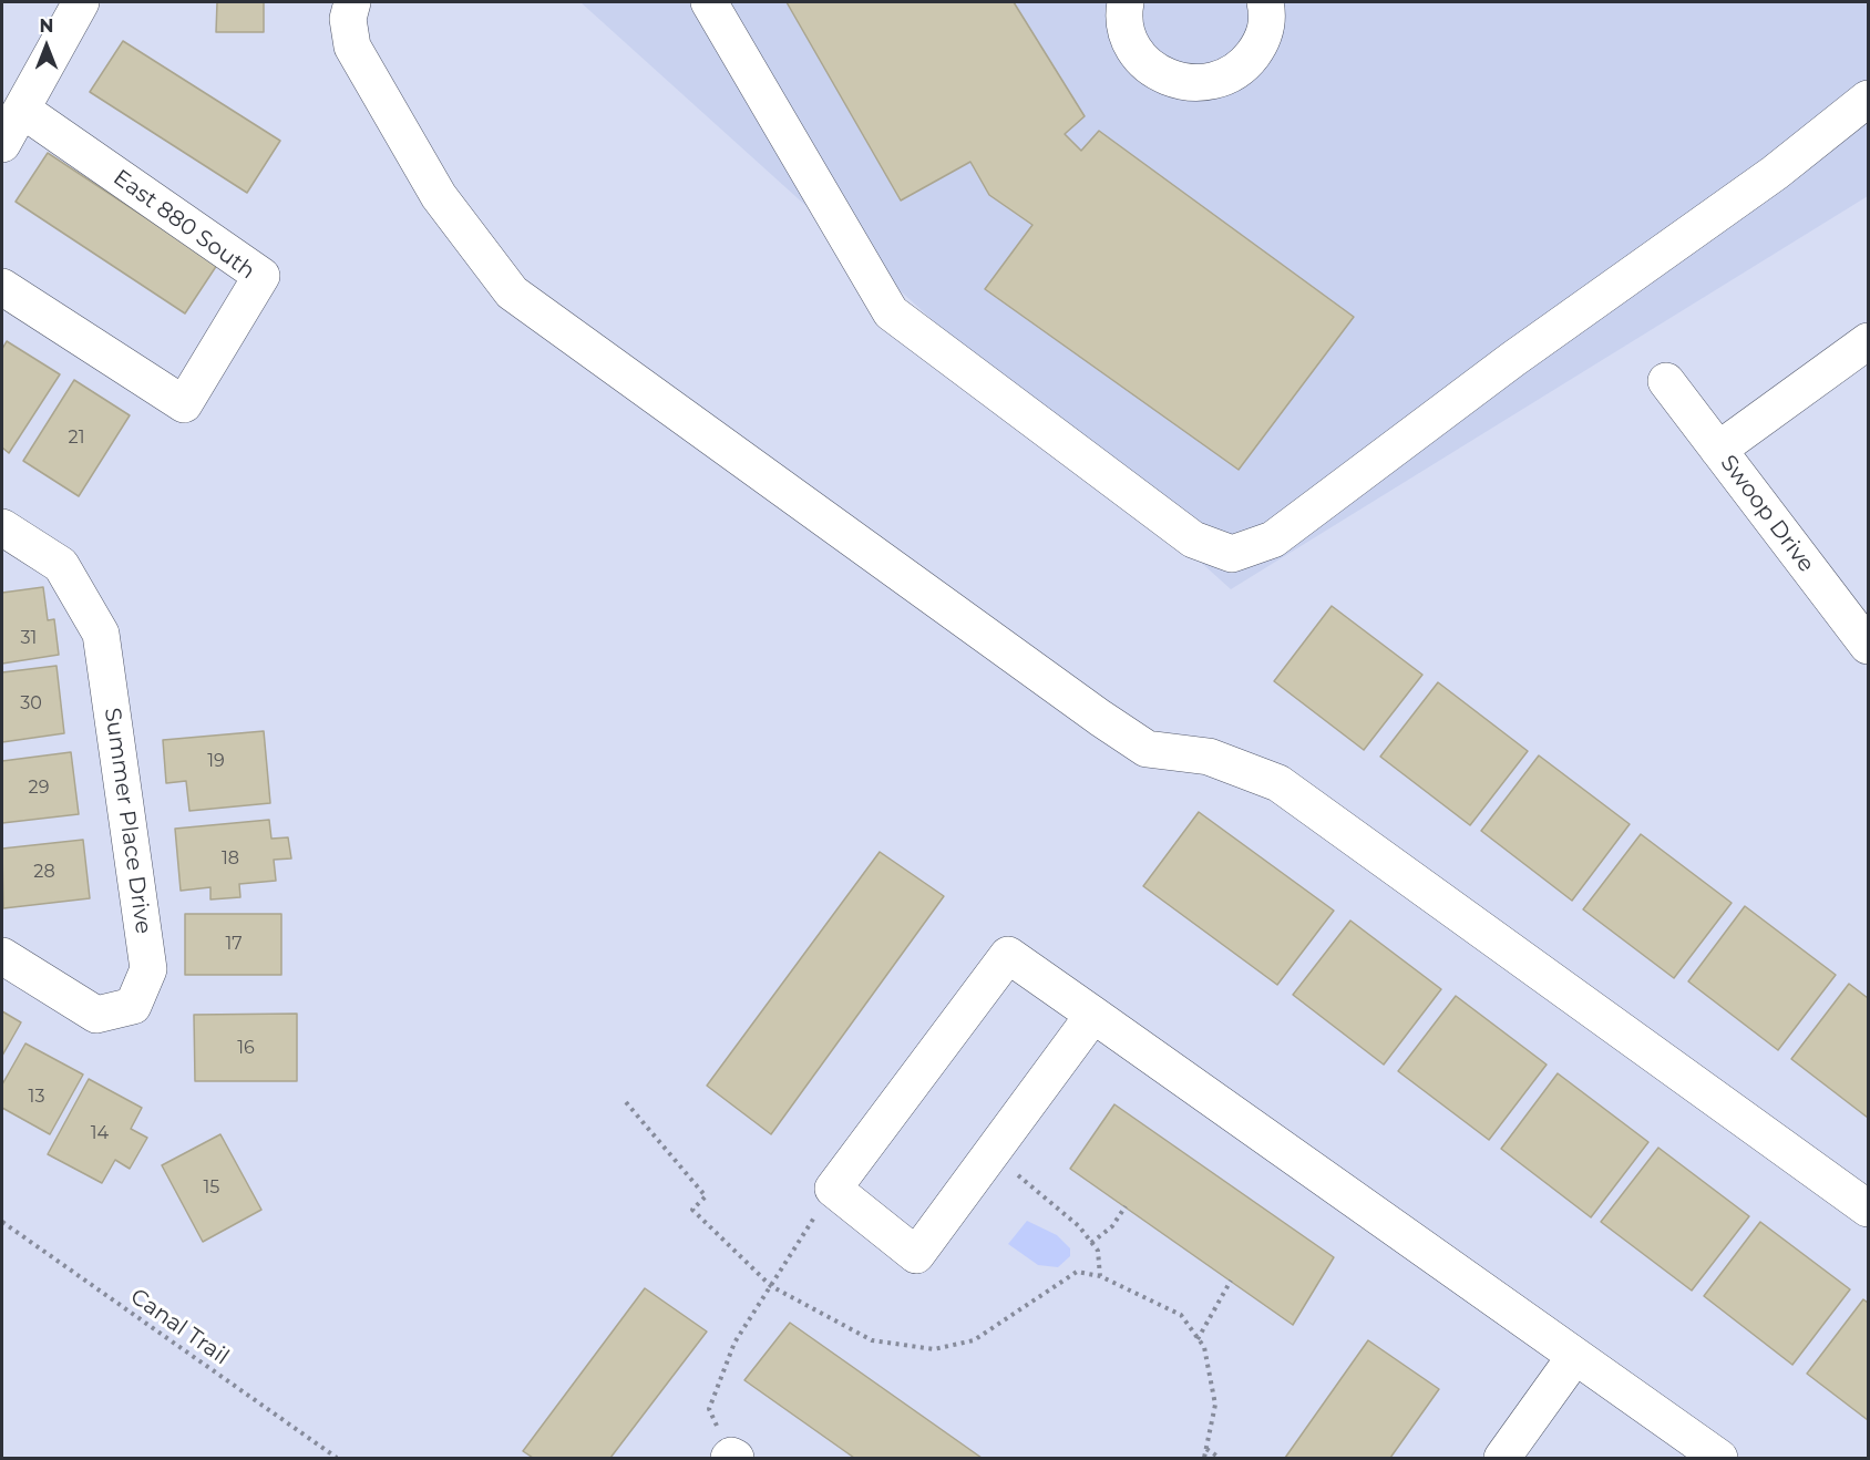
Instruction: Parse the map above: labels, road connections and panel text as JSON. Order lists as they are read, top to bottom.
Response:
{
  "streets": {
    "street": ["East 880 South", "Swoop Drive", "Summer Place Drive"],
    "path": ["Canal Trail"]
  },
  "house_numbers": [
    "21",
    "31",
    "30",
    "19",
    "29",
    "18",
    "28",
    "17",
    "16",
    "13",
    "14",
    "15"
  ],
  "north": "top"
}
